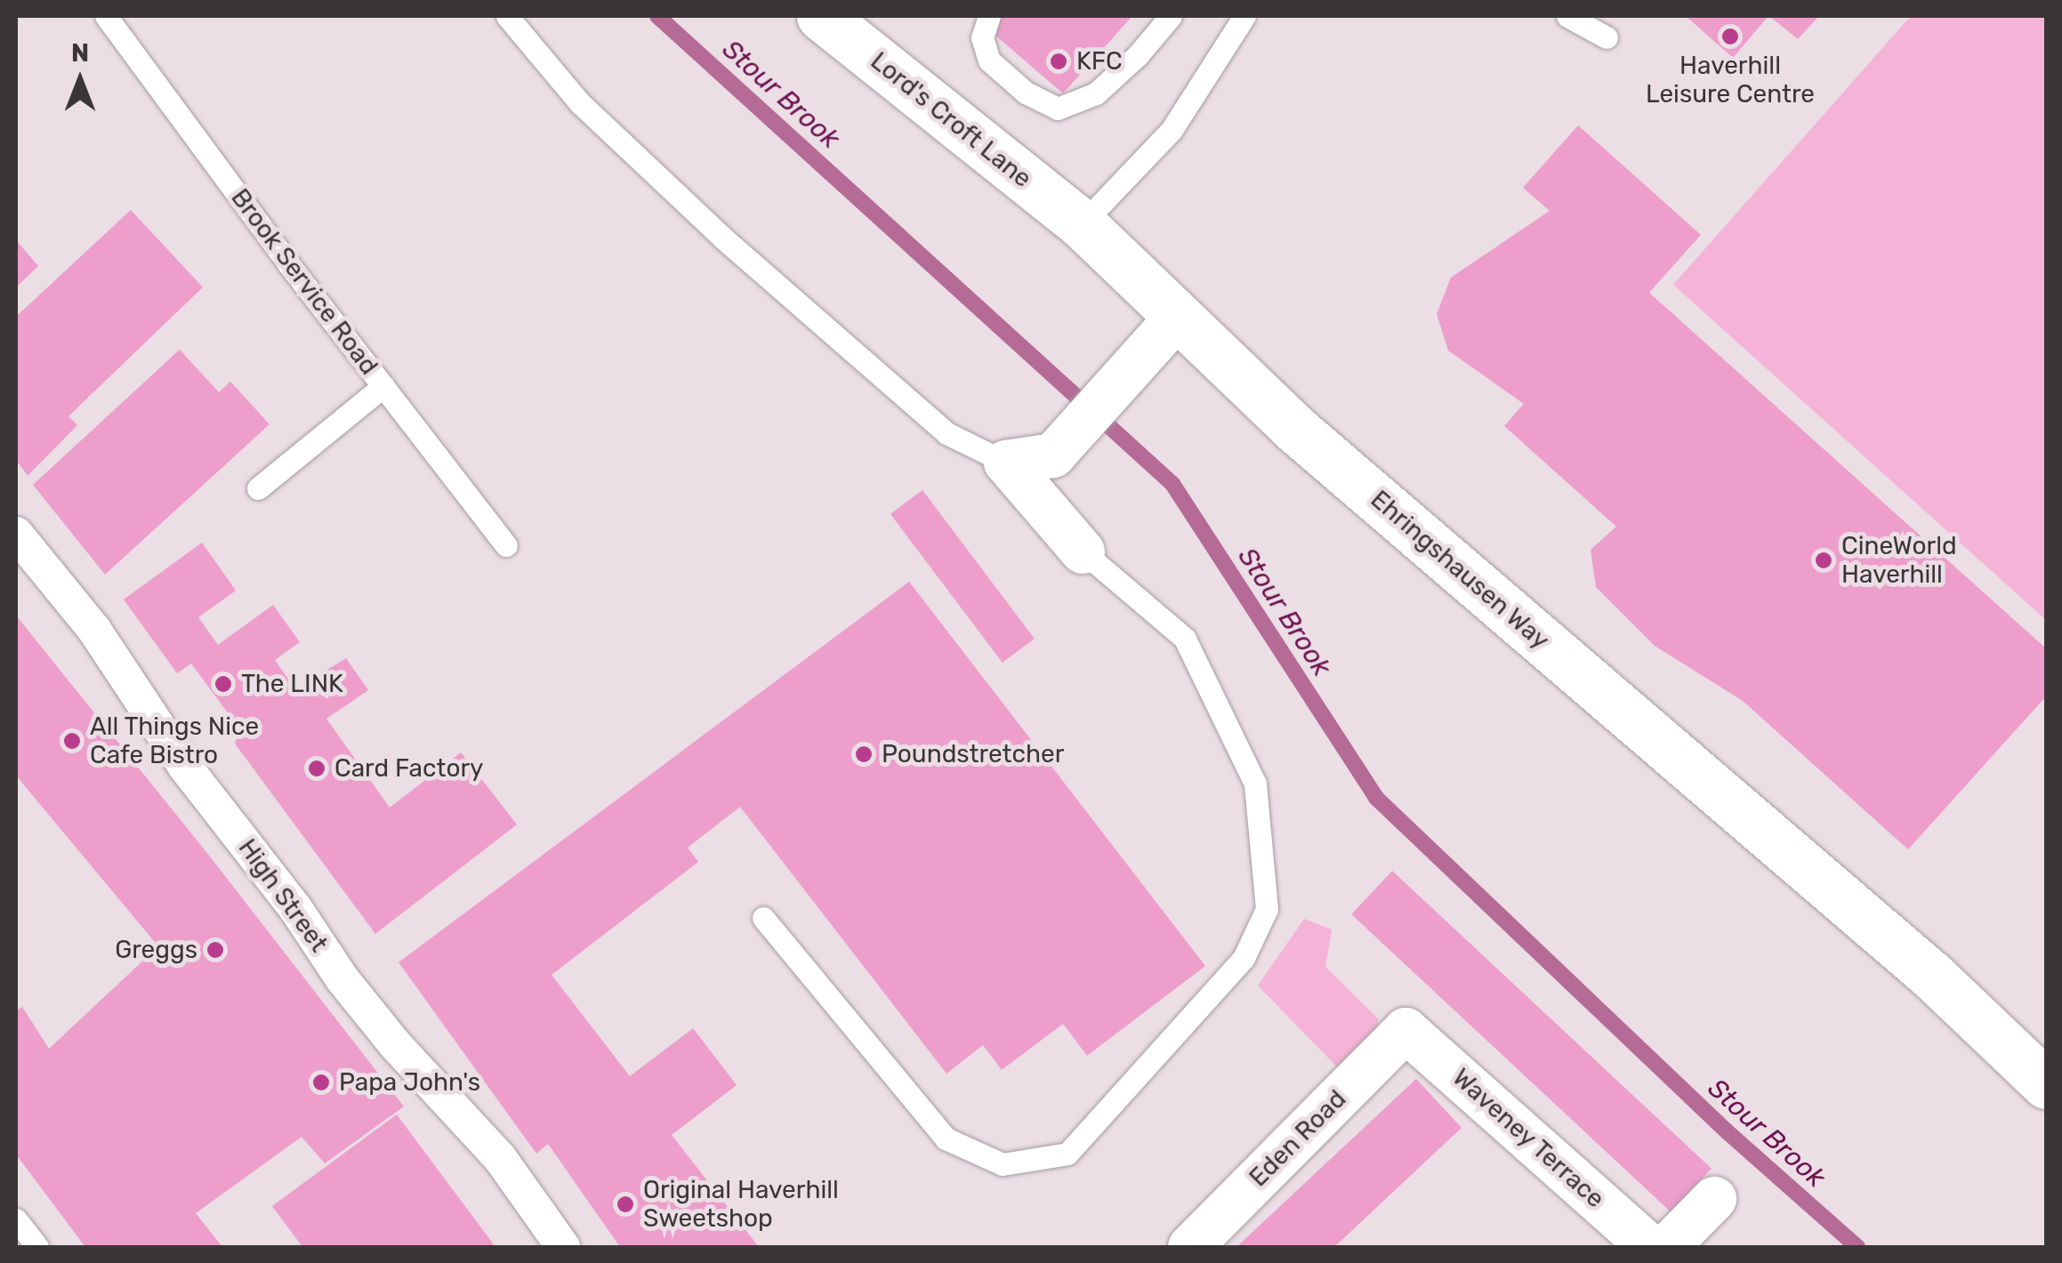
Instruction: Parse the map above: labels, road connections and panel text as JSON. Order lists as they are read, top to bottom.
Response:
{
  "streets": {
    "main road": ["Lord's Croft Lane", "Ehringshausen Way"],
    "street": ["High Street", "Eden Road", "Waveney Terrace"],
    "lane": ["Brook Service Road"]
  },
  "crossings": [
    ["Lord's Croft Lane", "Ehringshausen Way"],
    ["Eden Road", "Waveney Terrace"]
  ],
  "water": ["Stour Brook"],
  "places": [
    "Haverhill Leisure Centre",
    "KFC",
    "CineWorld Haverhill",
    "The LINK",
    "All Things Nice Cafe Bistro",
    "Poundstretcher",
    "Card Factory",
    "Greggs",
    "Papa John's",
    "Original Haverhill Sweetshop"
  ],
  "north": "top"
}
